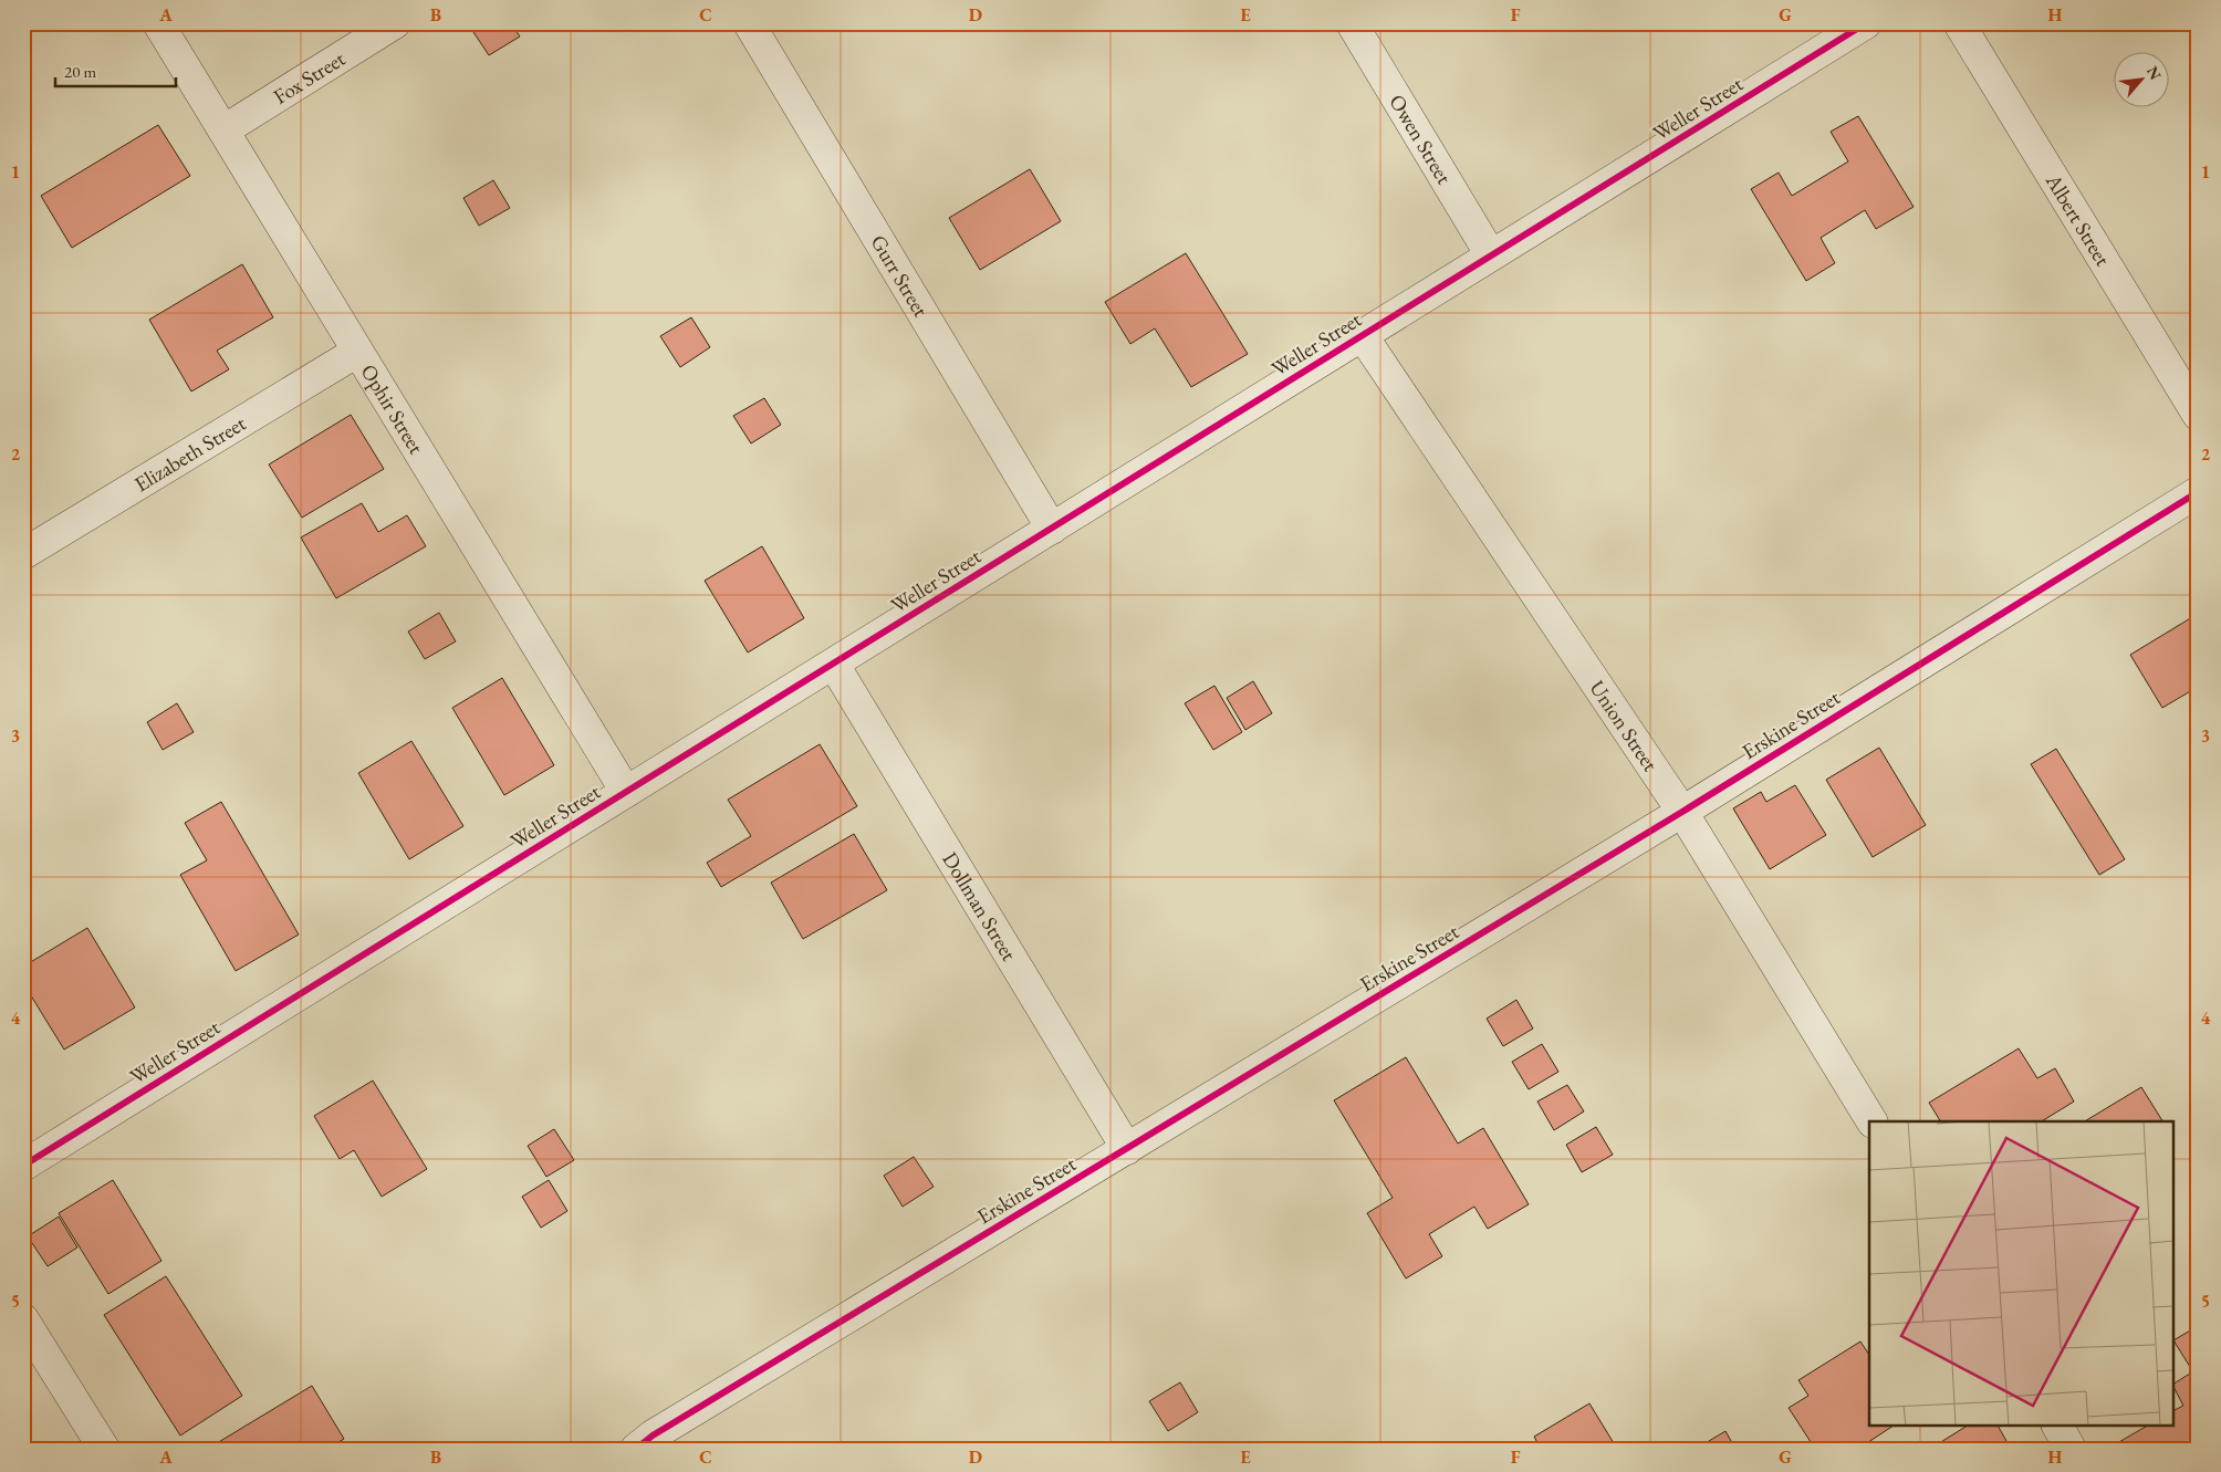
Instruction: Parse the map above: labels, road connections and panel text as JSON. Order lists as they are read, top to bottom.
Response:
{
  "streets": {
    "street": [
      "Fox Street",
      "Weller Street",
      "Owen Street",
      "Albert Street",
      "Gurr Street",
      "Ophir Street",
      "Elizabeth Street",
      "Union Street",
      "Erskine Street",
      "Dollman Street"
    ]
  },
  "crossings": [
    ["Fox Street", "Ophir Street"],
    ["Weller Street", "Owen Street"],
    ["Weller Street", "Gurr Street"],
    ["Weller Street", "Ophir Street"],
    ["Weller Street", "Union Street"],
    ["Weller Street", "Dollman Street"],
    ["Ophir Street", "Elizabeth Street"],
    ["Union Street", "Erskine Street"],
    ["Erskine Street", "Dollman Street"]
  ],
  "scale_bar": "20 m",
  "north": "top right",
  "grid": {
    "columns": [
      "A",
      "B",
      "C",
      "D",
      "E",
      "F",
      "G",
      "H"
    ],
    "rows": [
      "1",
      "2",
      "3",
      "4",
      "5"
    ]
  }
}
